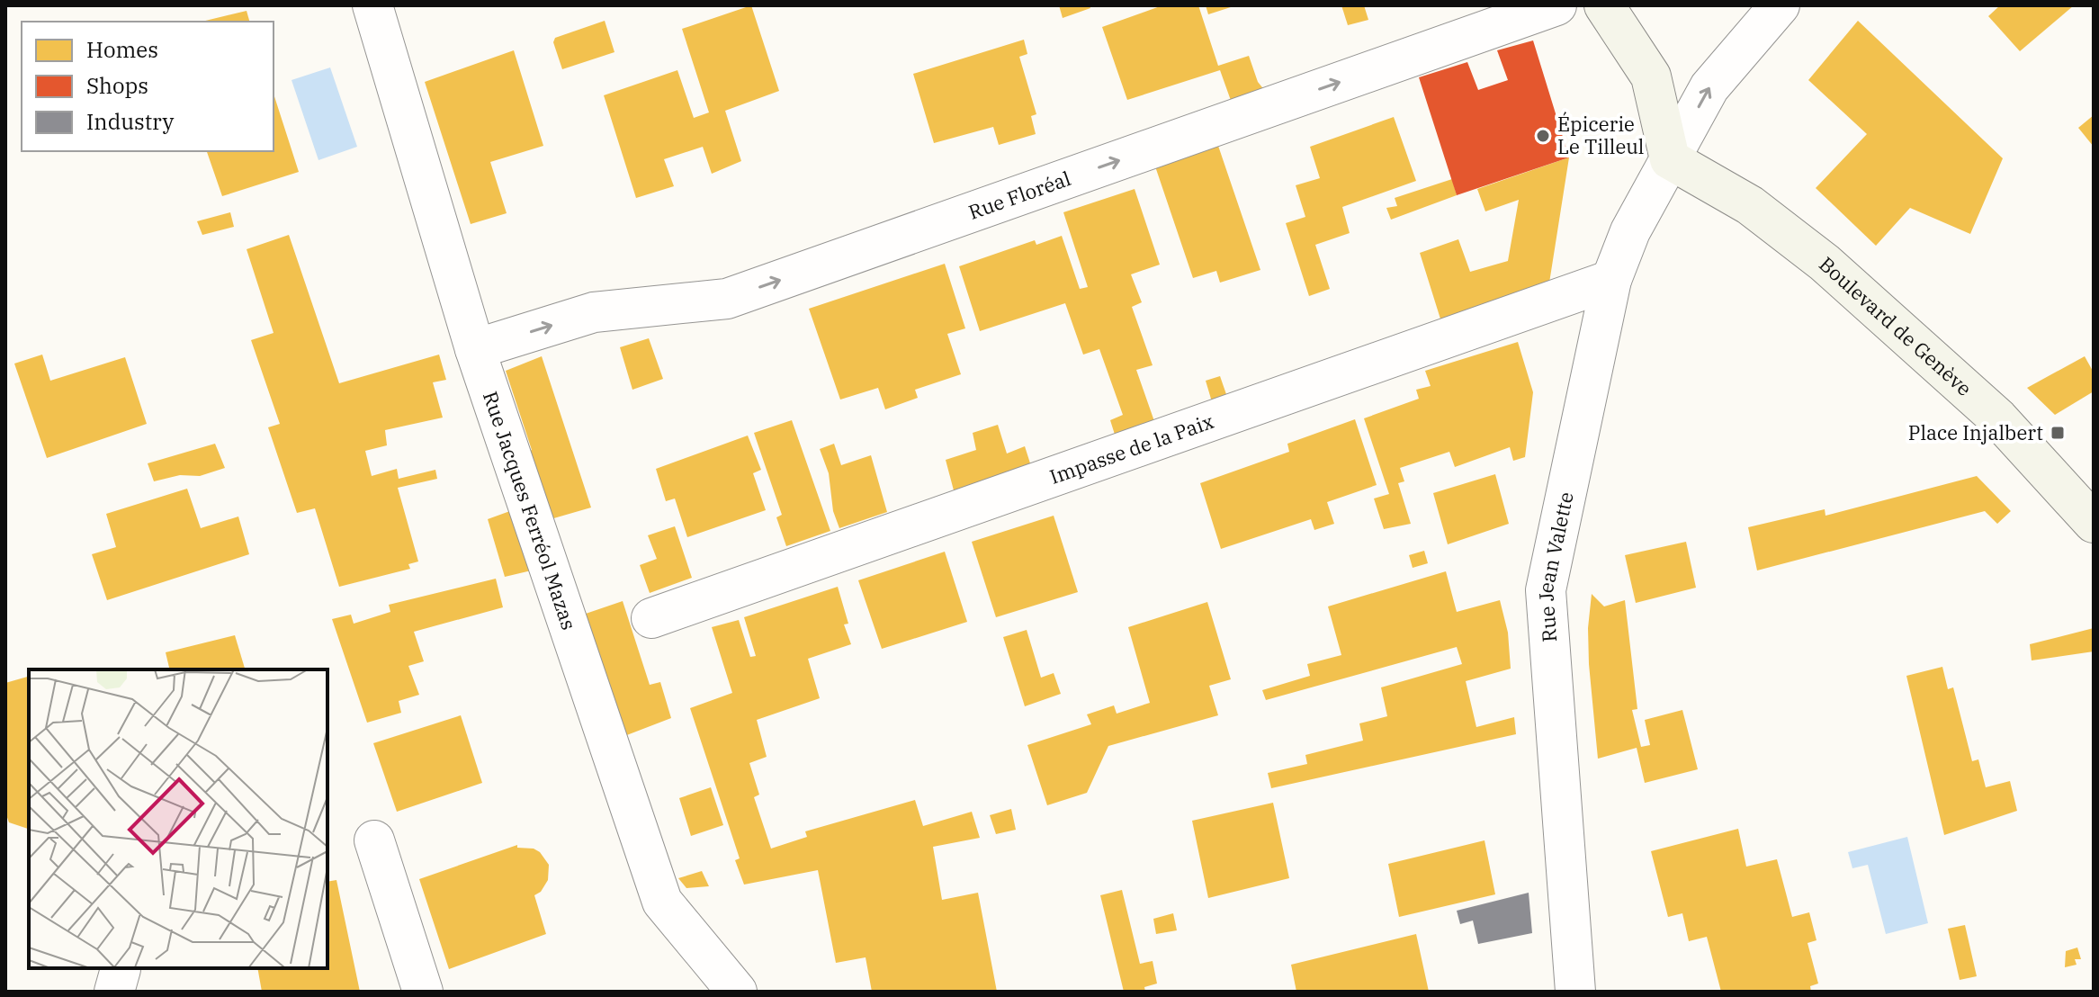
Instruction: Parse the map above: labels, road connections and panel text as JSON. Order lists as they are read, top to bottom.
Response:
{
  "streets": {
    "street": [
      "Rue Floréal",
      "Boulevard de Genève",
      "Impasse de la Paix",
      "Rue Jacques Ferréol Mazas",
      "Rue Jean Valette"
    ]
  },
  "crossings": [
    ["Rue Floréal", "Rue Jacques Ferréol Mazas"],
    ["Boulevard de Genève", "Rue Jean Valette"],
    ["Impasse de la Paix", "Rue Jean Valette"]
  ],
  "one_way": ["Rue Floréal"],
  "places": {
    "other": ["Épicerie Le Tilleul"],
    "transit": ["Place Injalbert"]
  },
  "legend": ["Homes", "Shops", "Industry"]
}
